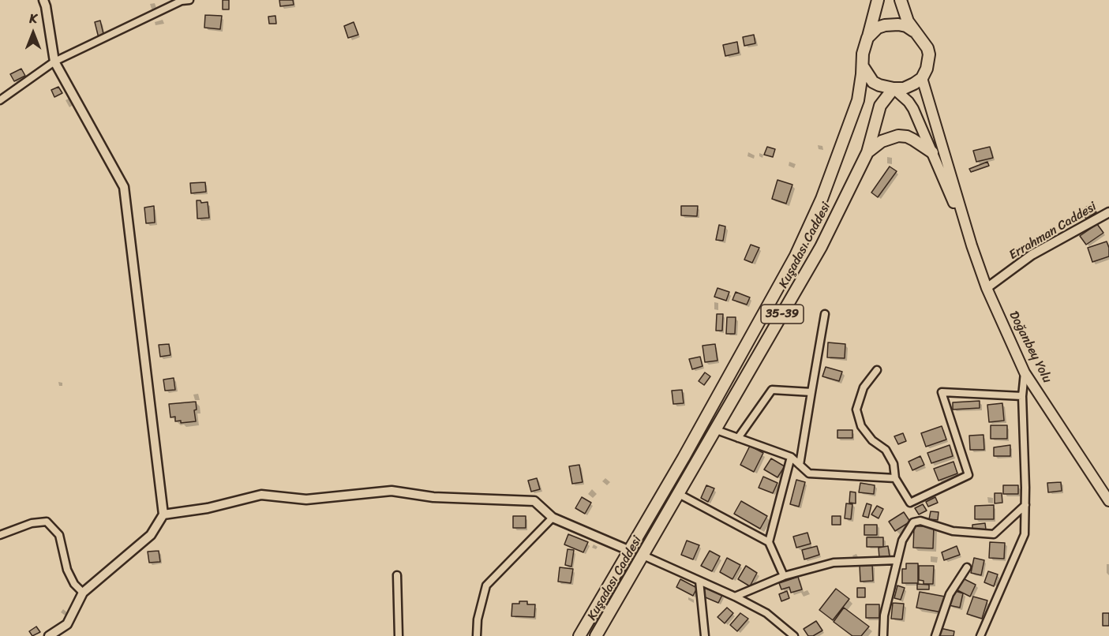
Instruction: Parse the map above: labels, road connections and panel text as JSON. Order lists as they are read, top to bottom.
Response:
{
  "streets": {
    "main road": ["Kuşadası Caddesi", "35-39", "Doğanbey Yolu"],
    "street": ["Errahman Caddesi"]
  },
  "crossings": [
    ["Errahman Caddesi", "Doğanbey Yolu"]
  ],
  "north": "top"
}
